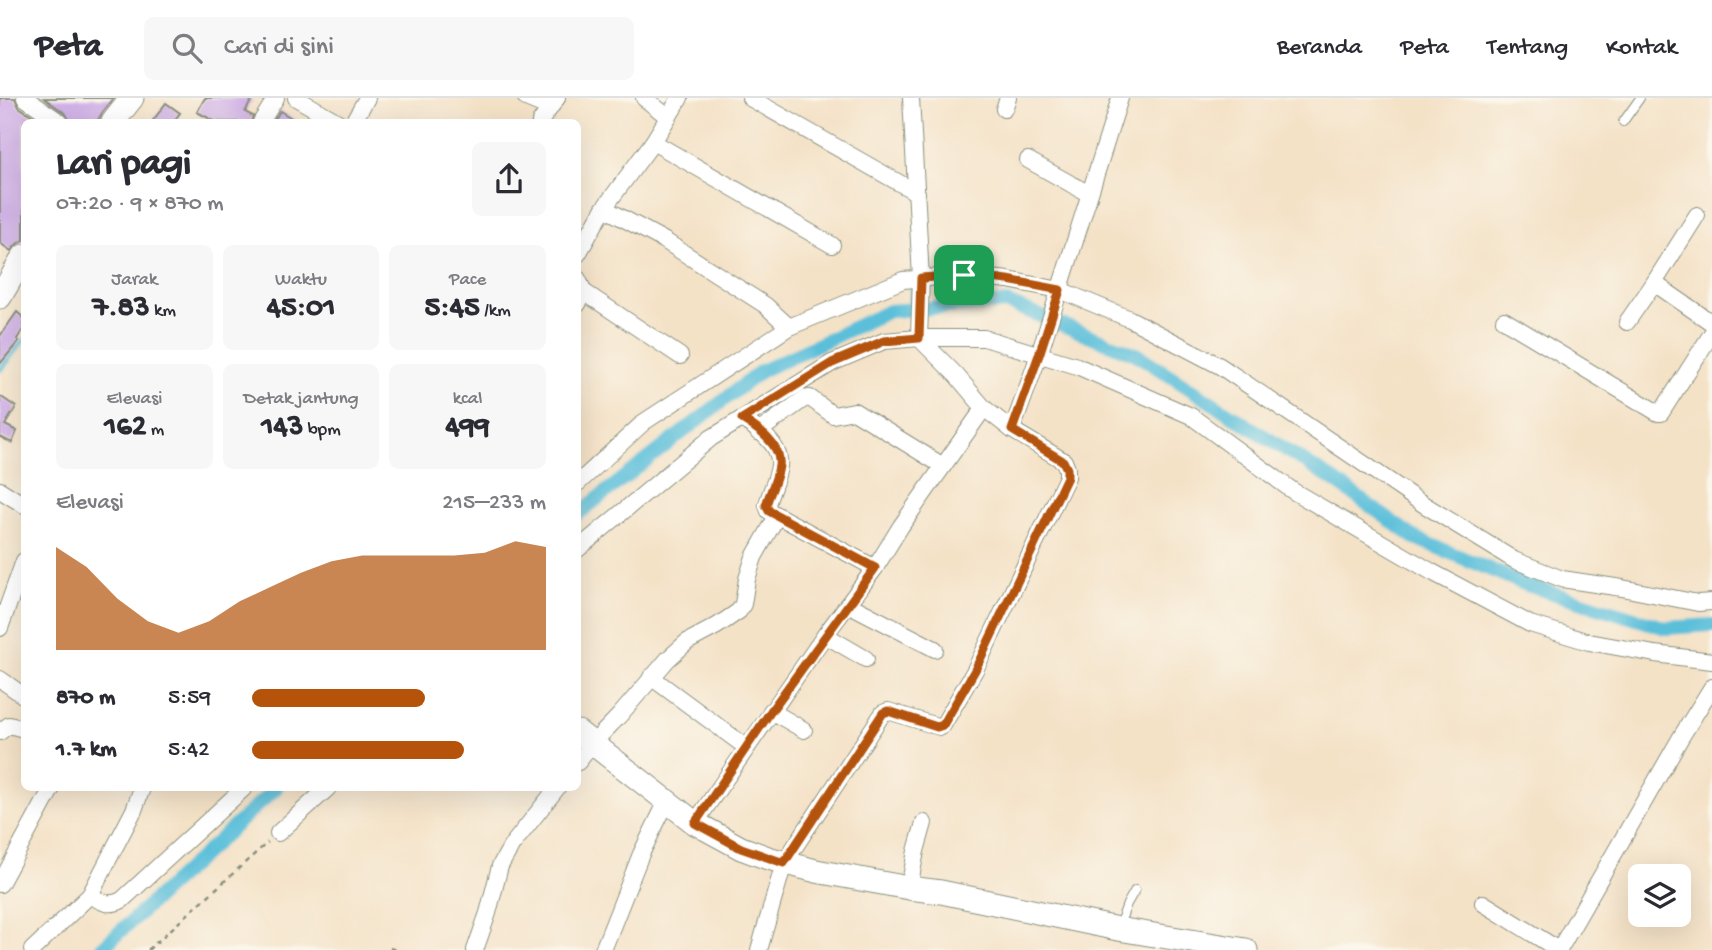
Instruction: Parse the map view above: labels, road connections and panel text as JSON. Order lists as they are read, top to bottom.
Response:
{
  "page": {
    "header": "Peta",
    "search": "Cari di sini",
    "nav": [
      "Beranda",
      "Peta",
      "Tentang",
      "Kontak"
    ],
    "heading": ["Lari pagi", "07:20 · 9 × 870 m"],
    "stats": [
      ["Jarak", "7.83 km"],
      ["Waktu", "45:01"],
      ["Pace", "5:45 /km"],
      ["Elevasi", "162 m"],
      ["Detak jantung", "143 bpm"],
      ["kcal", "499"]
    ],
    "chart": ["Elevasi", "215–233 m"],
    "list": [
      {
        "name": "870 m",
        "note": "5:59"
      },
      {
        "name": "1.7 km",
        "note": "5:42"
      }
    ]
  }
}
